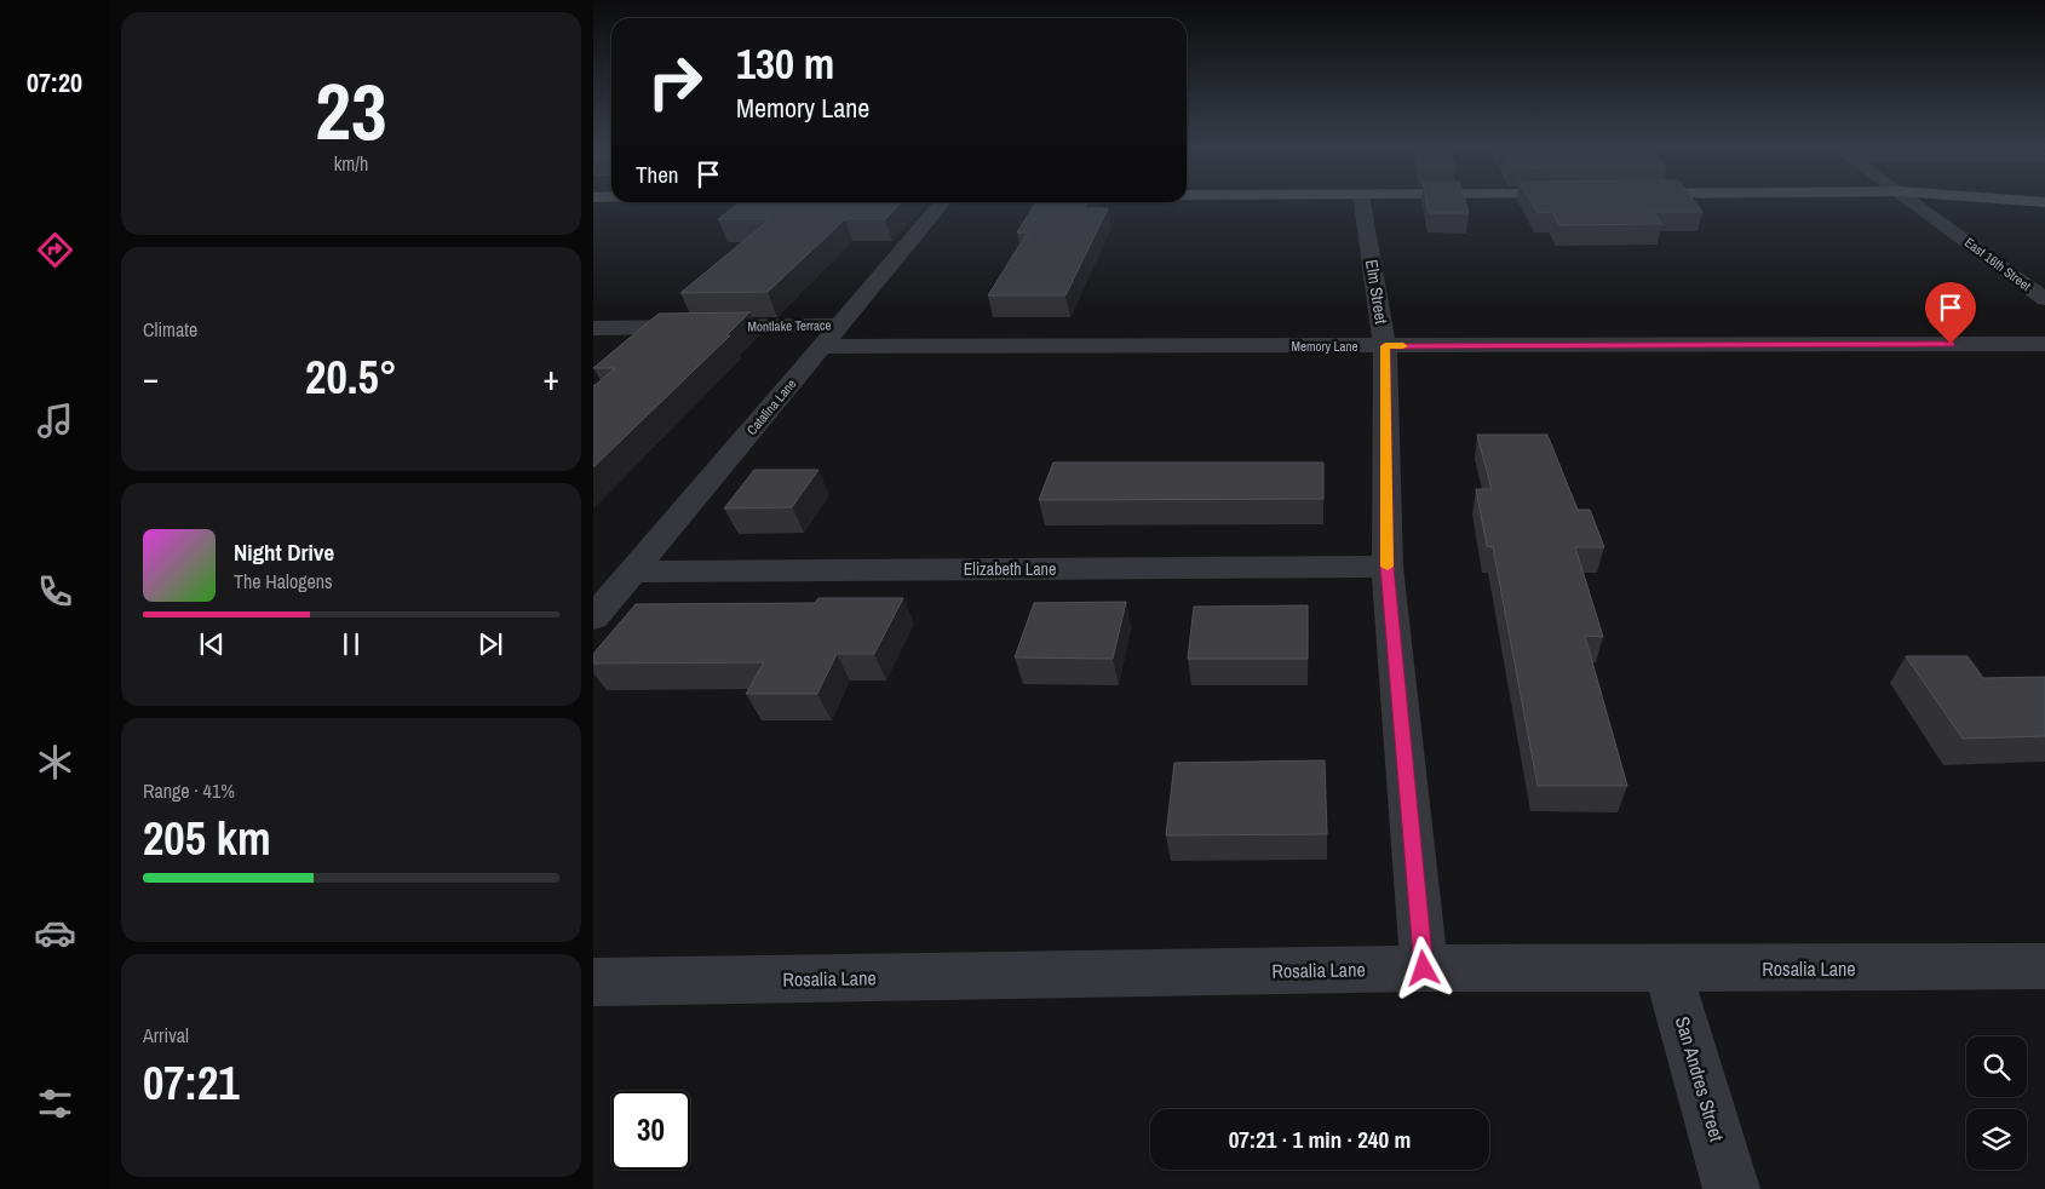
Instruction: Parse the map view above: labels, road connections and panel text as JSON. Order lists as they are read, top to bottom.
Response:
{
  "streets": {
    "street": [
      "East 16th Street",
      "Elm Street",
      "Montlake Terrace",
      "Memory Lane",
      "Catalina Lane",
      "Elizabeth Lane",
      "Rosalia Lane",
      "San Andres Street"
    ]
  },
  "crossings": [
    ["Elm Street", "Memory Lane"],
    ["Elm Street", "Elizabeth Lane"],
    ["Elm Street", "Rosalia Lane"],
    ["Montlake Terrace", "Catalina Lane"],
    ["Memory Lane", "Catalina Lane"],
    ["Catalina Lane", "Elizabeth Lane"],
    ["Rosalia Lane", "San Andres Street"]
  ],
  "page": {
    "tabs": "07:20",
    "tile": [
      ["23", "km/h"],
      "Climate",
      ["Range · 41%", "205 km"],
      ["Arrival", "07:21"]
    ],
    "turn": ["130 m", "Memory Lane"],
    "then": "Then",
    "heat": ["−", "20.5°", "+"],
    "song": ["Night Drive", "The Halogens"],
    "limit": "30",
    "trip": "07:21 · 1 min · 240 m"
  }
}
